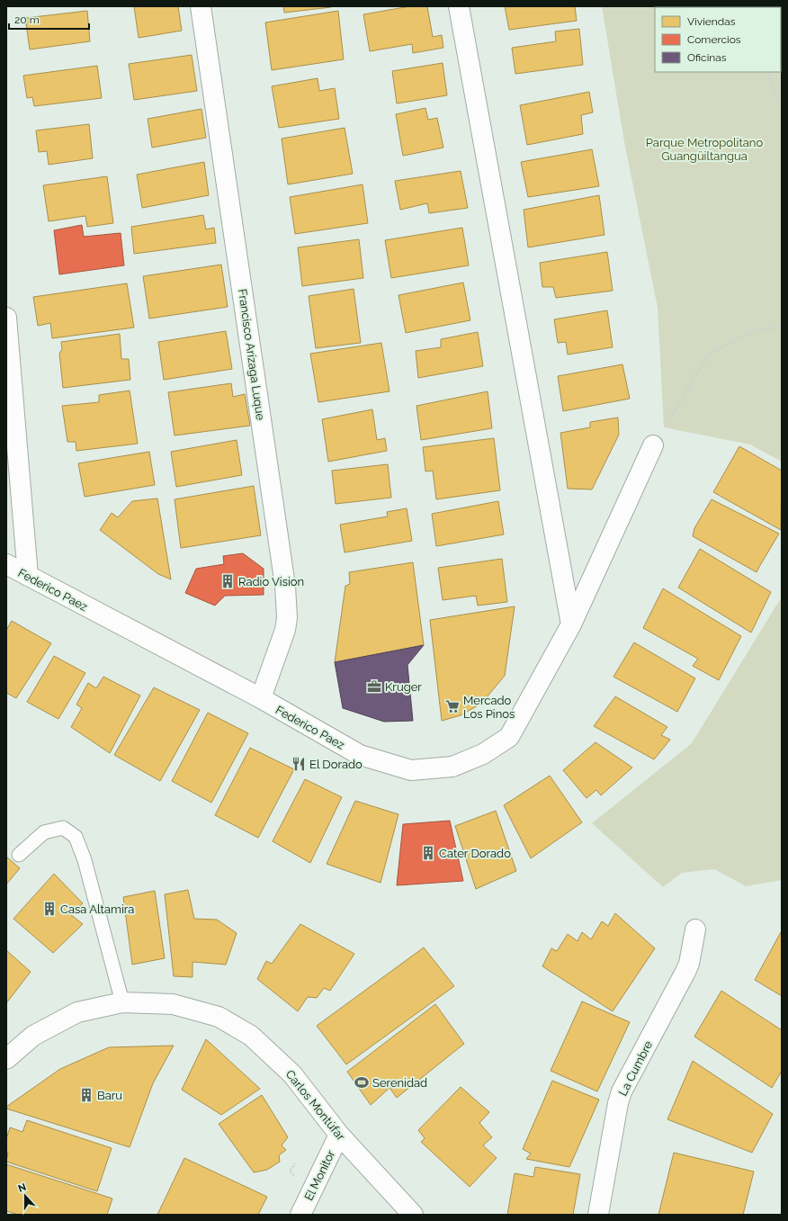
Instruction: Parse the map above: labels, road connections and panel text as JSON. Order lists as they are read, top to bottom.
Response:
{
  "streets": {
    "street": [
      "Francisco Arízaga Luque",
      "Federico Paez",
      "La Cumbre",
      "Carlos Montúfar",
      "El Monitor"
    ]
  },
  "crossings": [
    ["Francisco Arízaga Luque", "Federico Paez"],
    ["Carlos Montúfar", "El Monitor"]
  ],
  "parks": ["Parque Metropolitano Guangüiltangua"],
  "places": {
    "building": [
      "Radio Vision",
      "Cater Dorado",
      "Casa Altamira",
      "Baru"
    ],
    "office": ["Kruger"],
    "supermarket": ["Mercado Los Pinos"],
    "restaurant": ["El Dorado"],
    "sports": ["Serenidad"]
  },
  "legend": ["Viviendas", "Comercios", "Oficinas"],
  "scale_bar": "20 m",
  "north": "top"
}
